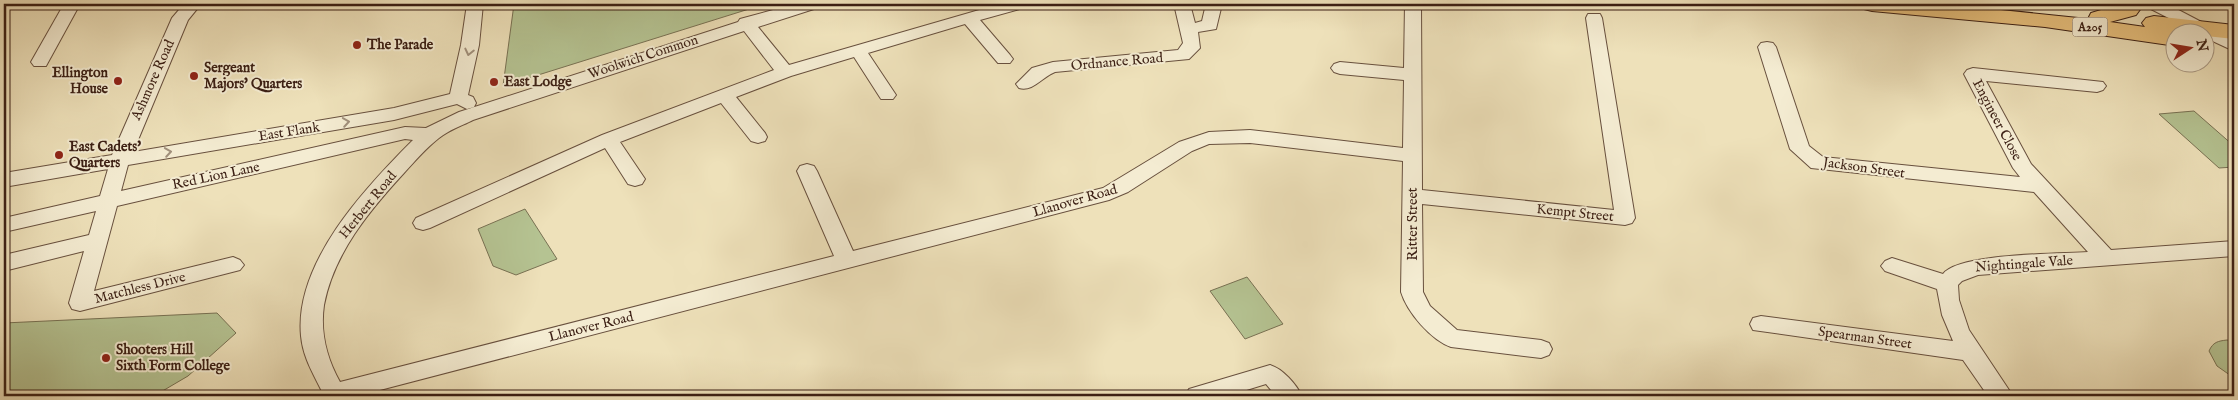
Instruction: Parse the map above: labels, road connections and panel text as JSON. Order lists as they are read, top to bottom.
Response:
{
  "streets": {
    "highway": ["A205"],
    "street": [
      "Woolwich Common",
      "Ordnance Road",
      "Ashmore Road",
      "Engineer Close",
      "East Flank",
      "Jackson Street",
      "Red Lion Lane",
      "Llanover Road",
      "Herbert Road",
      "Kempt Street",
      "Ritter Street",
      "Nightingale Vale",
      "Matchless Drive",
      "Spearman Street"
    ]
  },
  "crossings": [
    ["Woolwich Common", "Red Lion Lane"],
    ["Woolwich Common", "Herbert Road"],
    ["Ashmore Road", "East Flank"],
    ["Ashmore Road", "Red Lion Lane"],
    ["Ashmore Road", "Matchless Drive"],
    ["Engineer Close", "Jackson Street"],
    ["Engineer Close", "Nightingale Vale"],
    ["Red Lion Lane", "Herbert Road"],
    ["Red Lion Lane", "Matchless Drive"],
    ["Llanover Road", "Herbert Road"],
    ["Llanover Road", "Ritter Street"],
    ["Kempt Street", "Ritter Street"]
  ],
  "one_way": ["East Flank"],
  "places": [
    "The Parade",
    "Sergeant Majors' Quarters",
    "Ellington House",
    "East Lodge",
    "East Cadets' Quarters",
    "Shooters Hill Sixth Form College"
  ],
  "north": "right"
}
